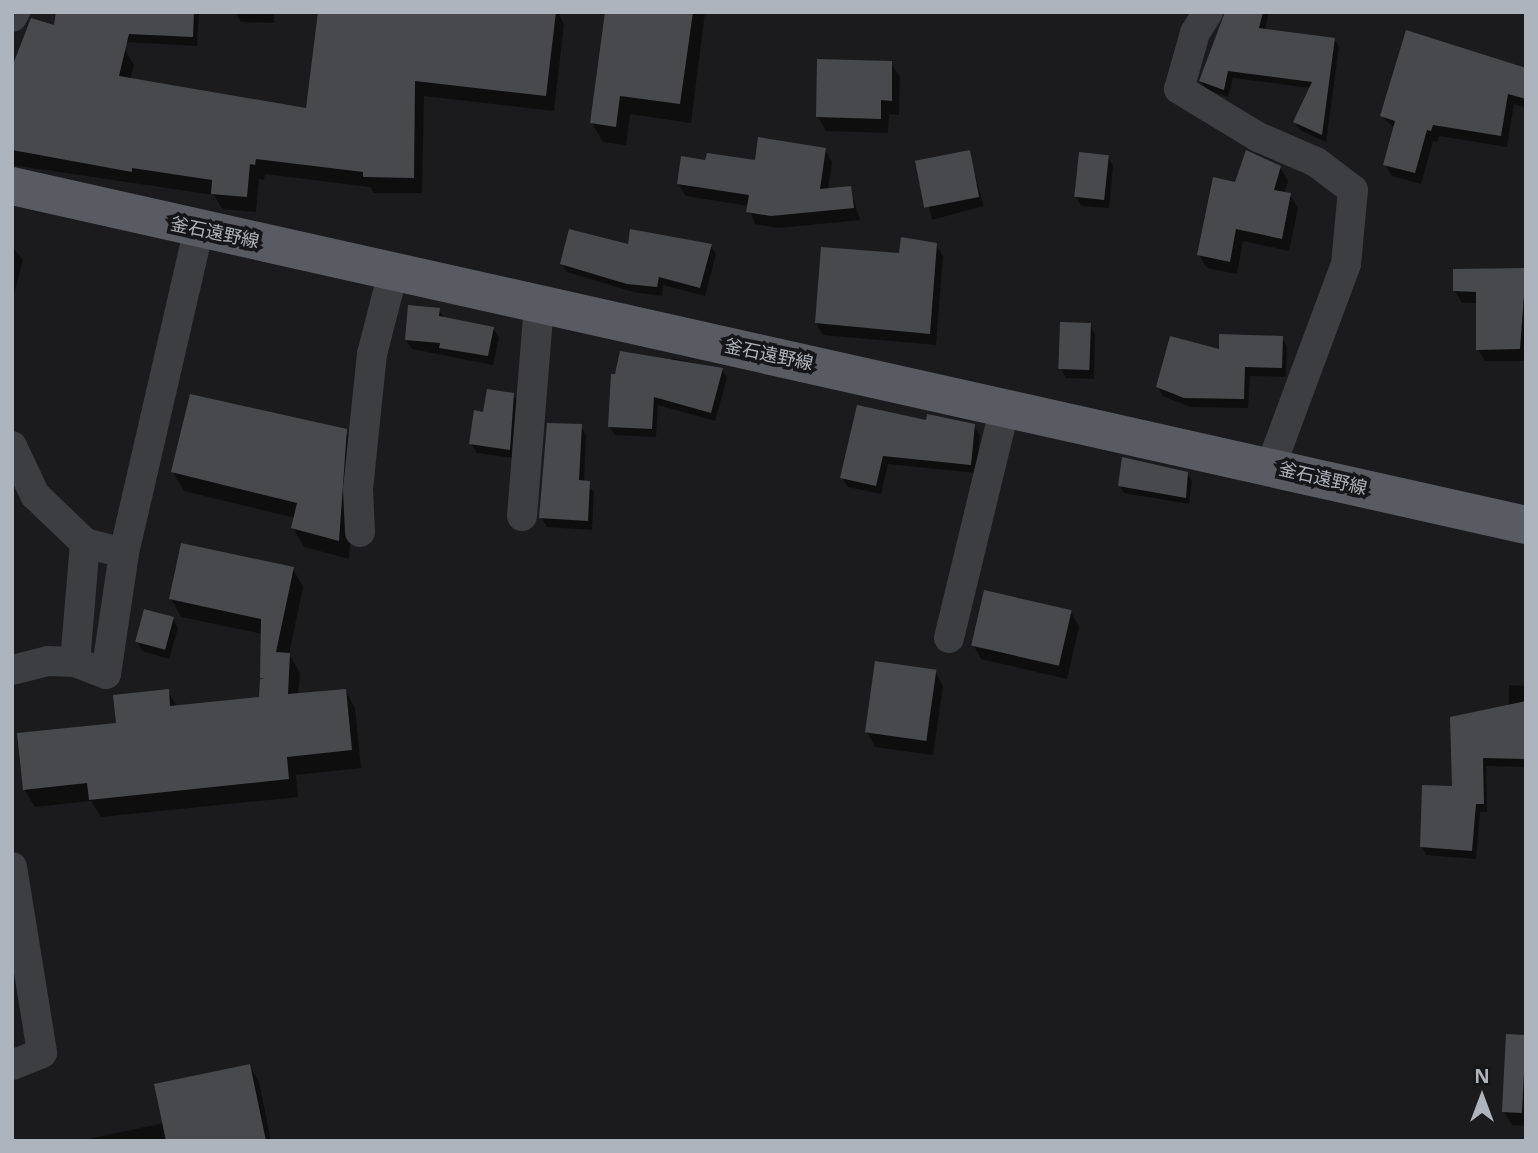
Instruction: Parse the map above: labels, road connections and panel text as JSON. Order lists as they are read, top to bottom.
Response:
{
  "streets": {
    "main road": ["釜石遠野線"]
  },
  "north": "top"
}
